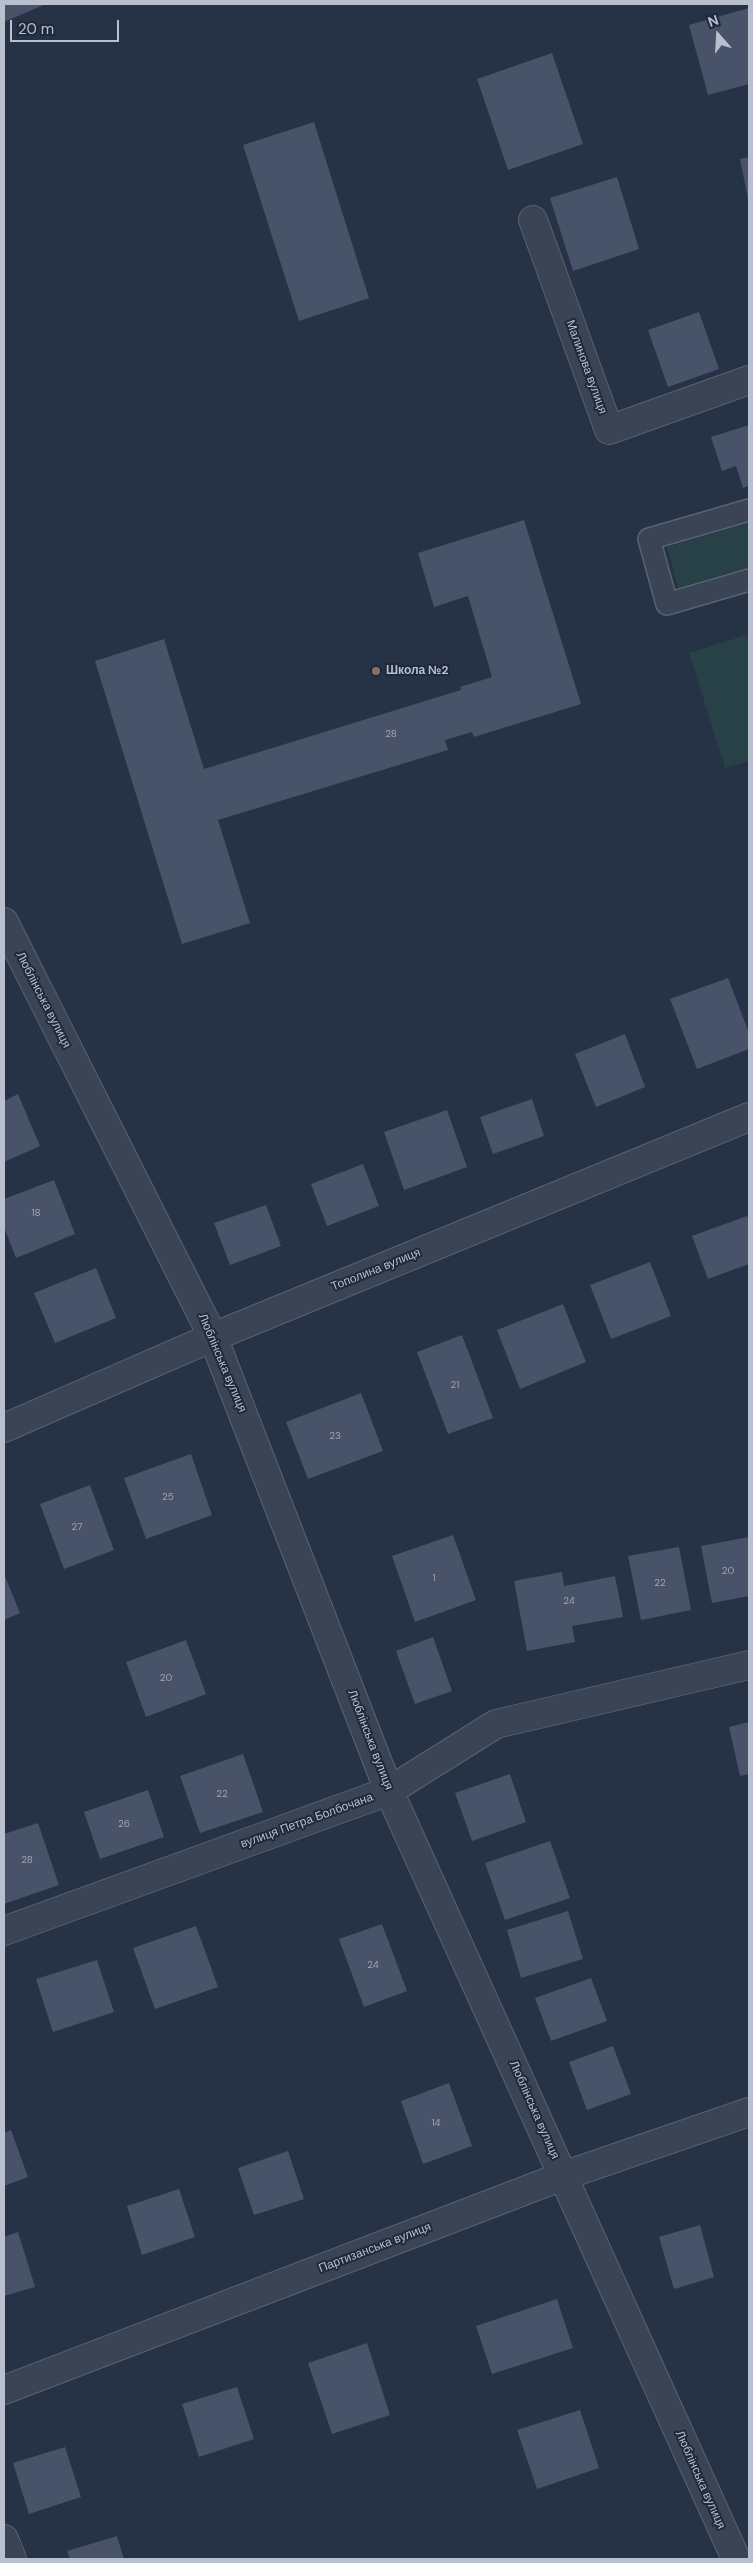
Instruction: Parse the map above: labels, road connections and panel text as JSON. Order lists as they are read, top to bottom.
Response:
{
  "streets": {
    "street": [
      "Малинова вулиця",
      "Люблінська вулиця",
      "Тополина вулиця",
      "вулиця Петра Болбочана",
      "Партизанська вулиця"
    ]
  },
  "crossings": [
    ["Люблінська вулиця", "Тополина вулиця"],
    ["Люблінська вулиця", "вулиця Петра Болбочана"],
    ["Люблінська вулиця", "Партизанська вулиця"]
  ],
  "places": ["Школа №2"],
  "house_numbers": [
    "28",
    "18",
    "21",
    "23",
    "25",
    "27",
    "20",
    "1",
    "22",
    "24",
    "20",
    "22",
    "26",
    "28",
    "24",
    "14"
  ],
  "scale_bar": "20 m",
  "north": "top"
}
